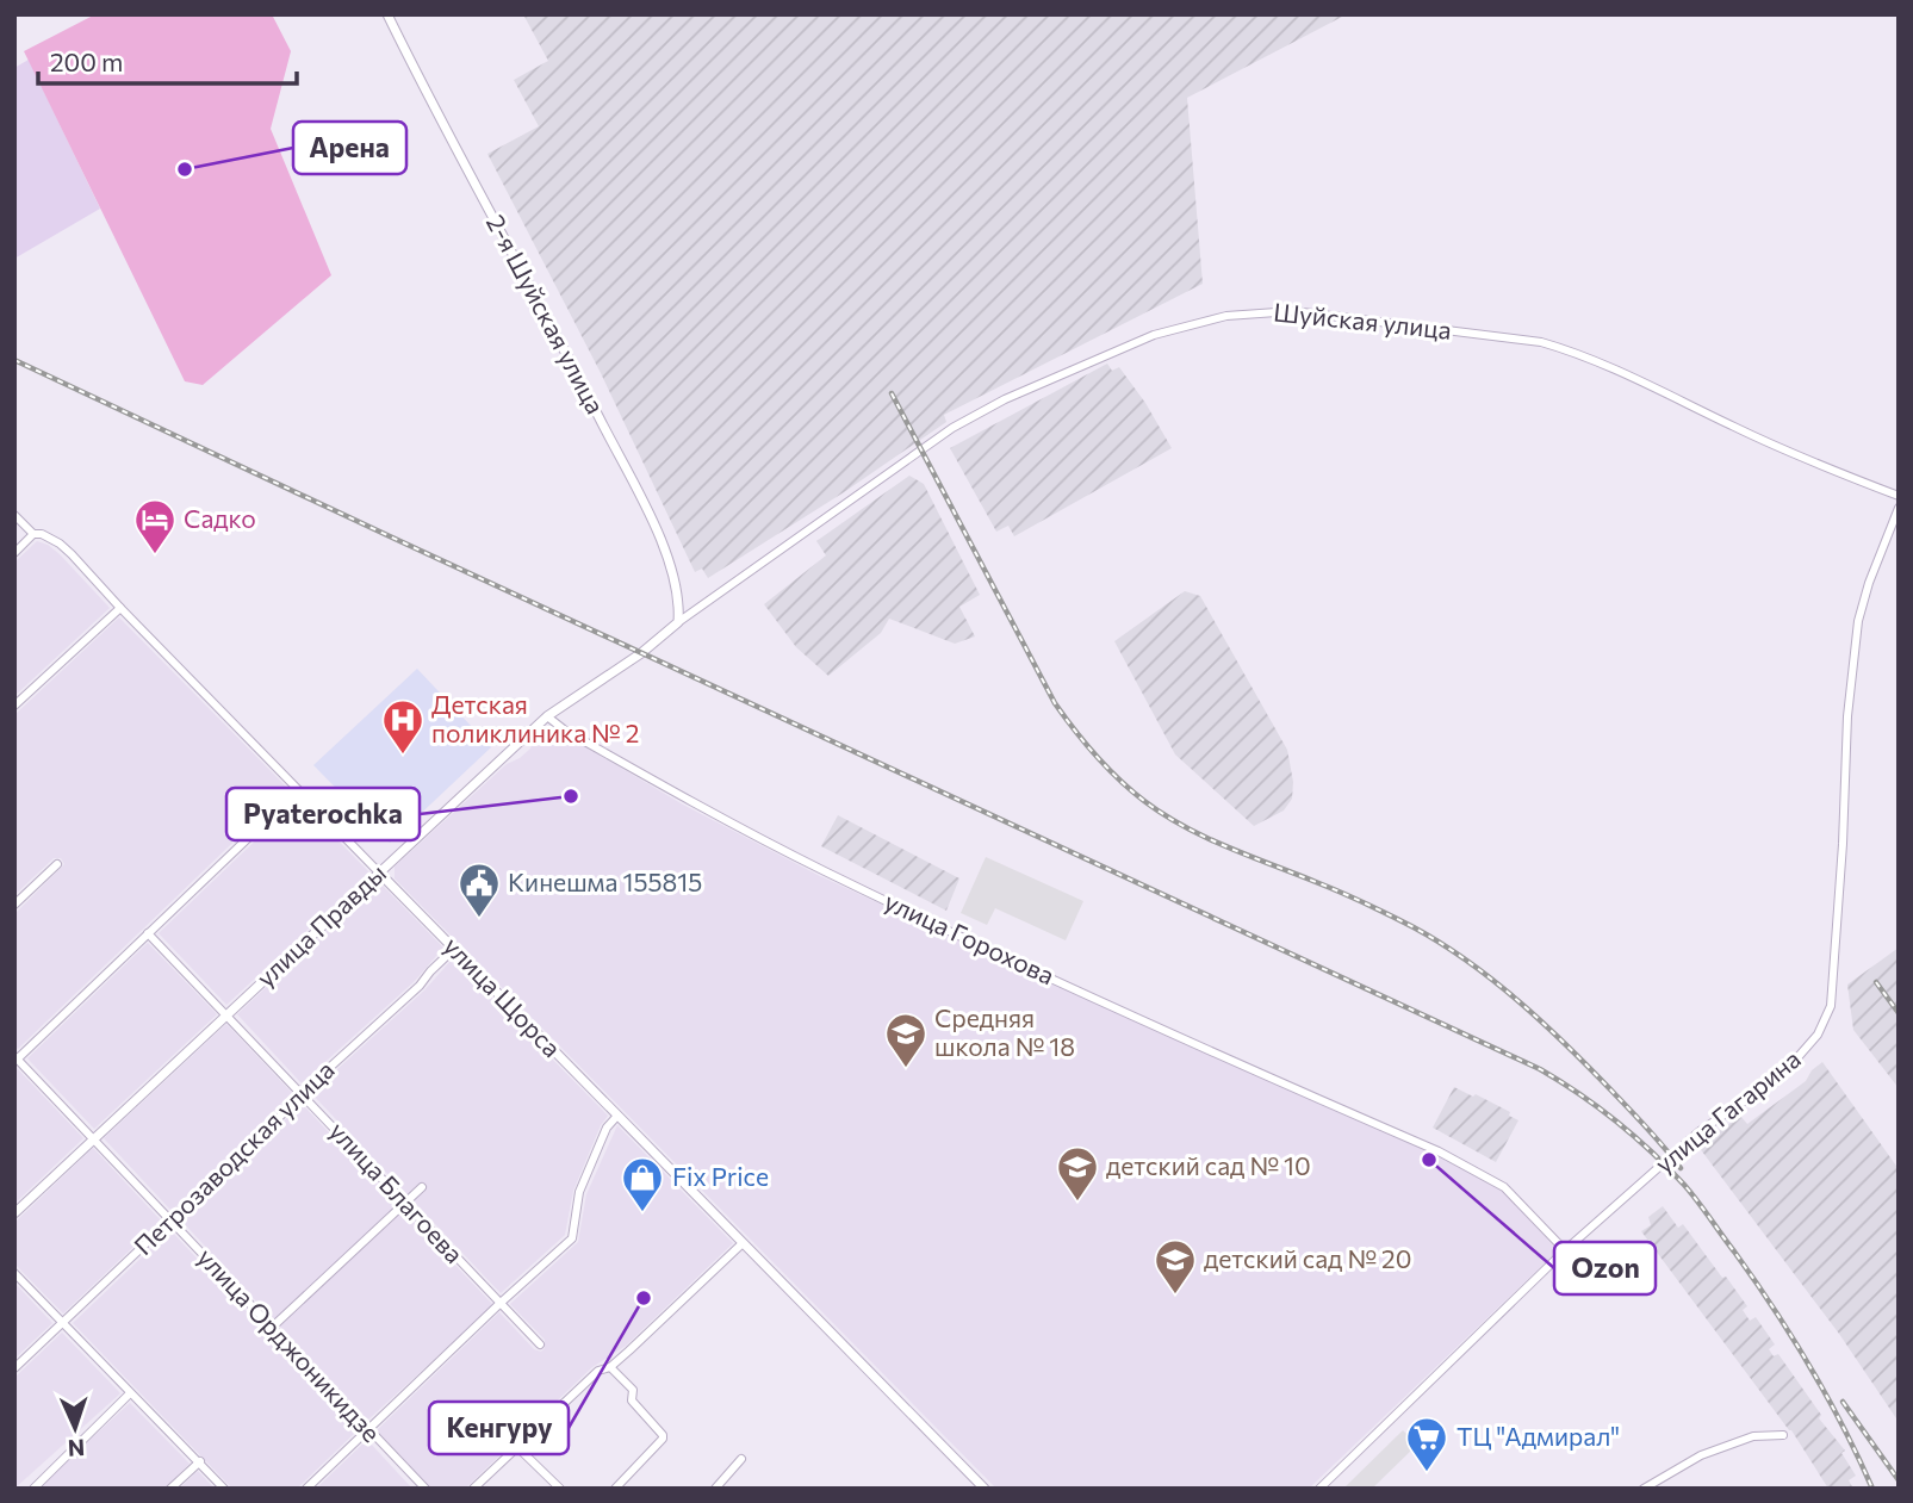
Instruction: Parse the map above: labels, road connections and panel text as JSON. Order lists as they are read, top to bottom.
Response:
{
  "streets": {
    "street": [
      "2-я Шуйская улица",
      "Шуйская улица",
      "улица Правды",
      "улица Горохова",
      "улица Щорса",
      "улица Гагарина",
      "Петрозаводская улица",
      "улица Благоева",
      "улица Орджоникидзе"
    ]
  },
  "crossings": [
    ["2-я Шуйская улица", "Шуйская улица"],
    ["2-я Шуйская улица", "улица Правды"],
    ["Шуйская улица", "улица Правды"],
    ["улица Правды", "улица Горохова"],
    ["улица Правды", "улица Щорса"],
    ["улица Правды", "улица Благоева"],
    ["улица Правды", "улица Орджоникидзе"],
    ["улица Горохова", "улица Гагарина"],
    ["улица Щорса", "Петрозаводская улица"],
    ["Петрозаводская улица", "улица Благоева"],
    ["Петрозаводская улица", "улица Орджоникидзе"]
  ],
  "places": {
    "other": [
      "Арена",
      "Pyaterochka",
      "Ozon",
      "Кенгуру"
    ],
    "hotel": ["Садко"],
    "hospital": ["Детская поликлиника № 2"],
    "public building": ["Кинешма 155815"],
    "school or university": ["Средняя школа № 18", "детский сад № 10", "детский сад № 20"],
    "shop": ["Fix Price"],
    "supermarket": ["ТЦ \"Адмирал\""]
  },
  "scale_bar": "200 m",
  "north": "bottom"
}
